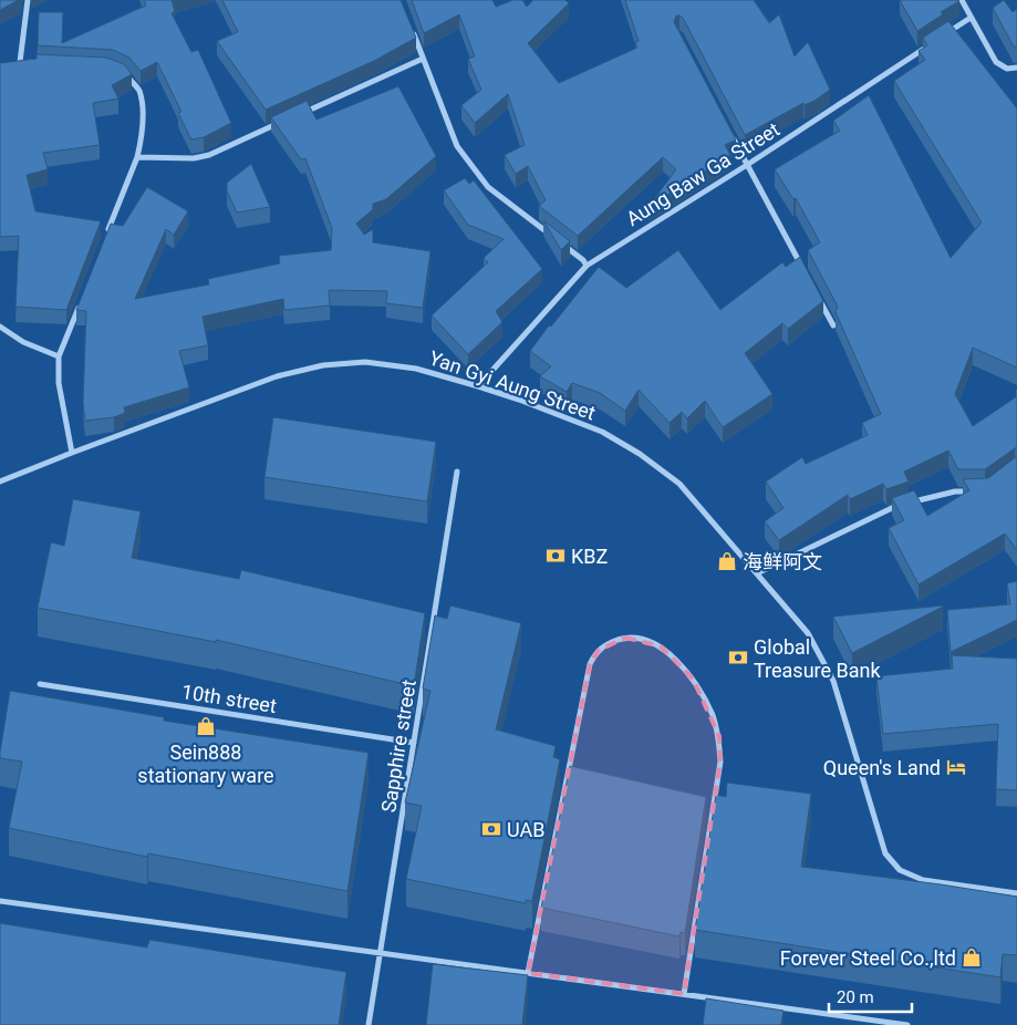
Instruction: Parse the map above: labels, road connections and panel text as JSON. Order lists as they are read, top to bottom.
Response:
{
  "streets": {
    "street": [
      "Aung Baw Ga Street",
      "Yan Gyi Aung Street",
      "10th street",
      "Sapphire street"
    ]
  },
  "crossings": [
    ["Aung Baw Ga Street", "Yan Gyi Aung Street"],
    ["10th street", "Sapphire street"]
  ],
  "places": {
    "bank": ["KBZ", "Global Treasure Bank", "UAB"],
    "shop": ["海鲜阿文", "Sein888 stationary ware", "Forever Steel Co.,ltd"],
    "hotel": ["Queen's Land"]
  },
  "scale_bar": "20 m"
}
